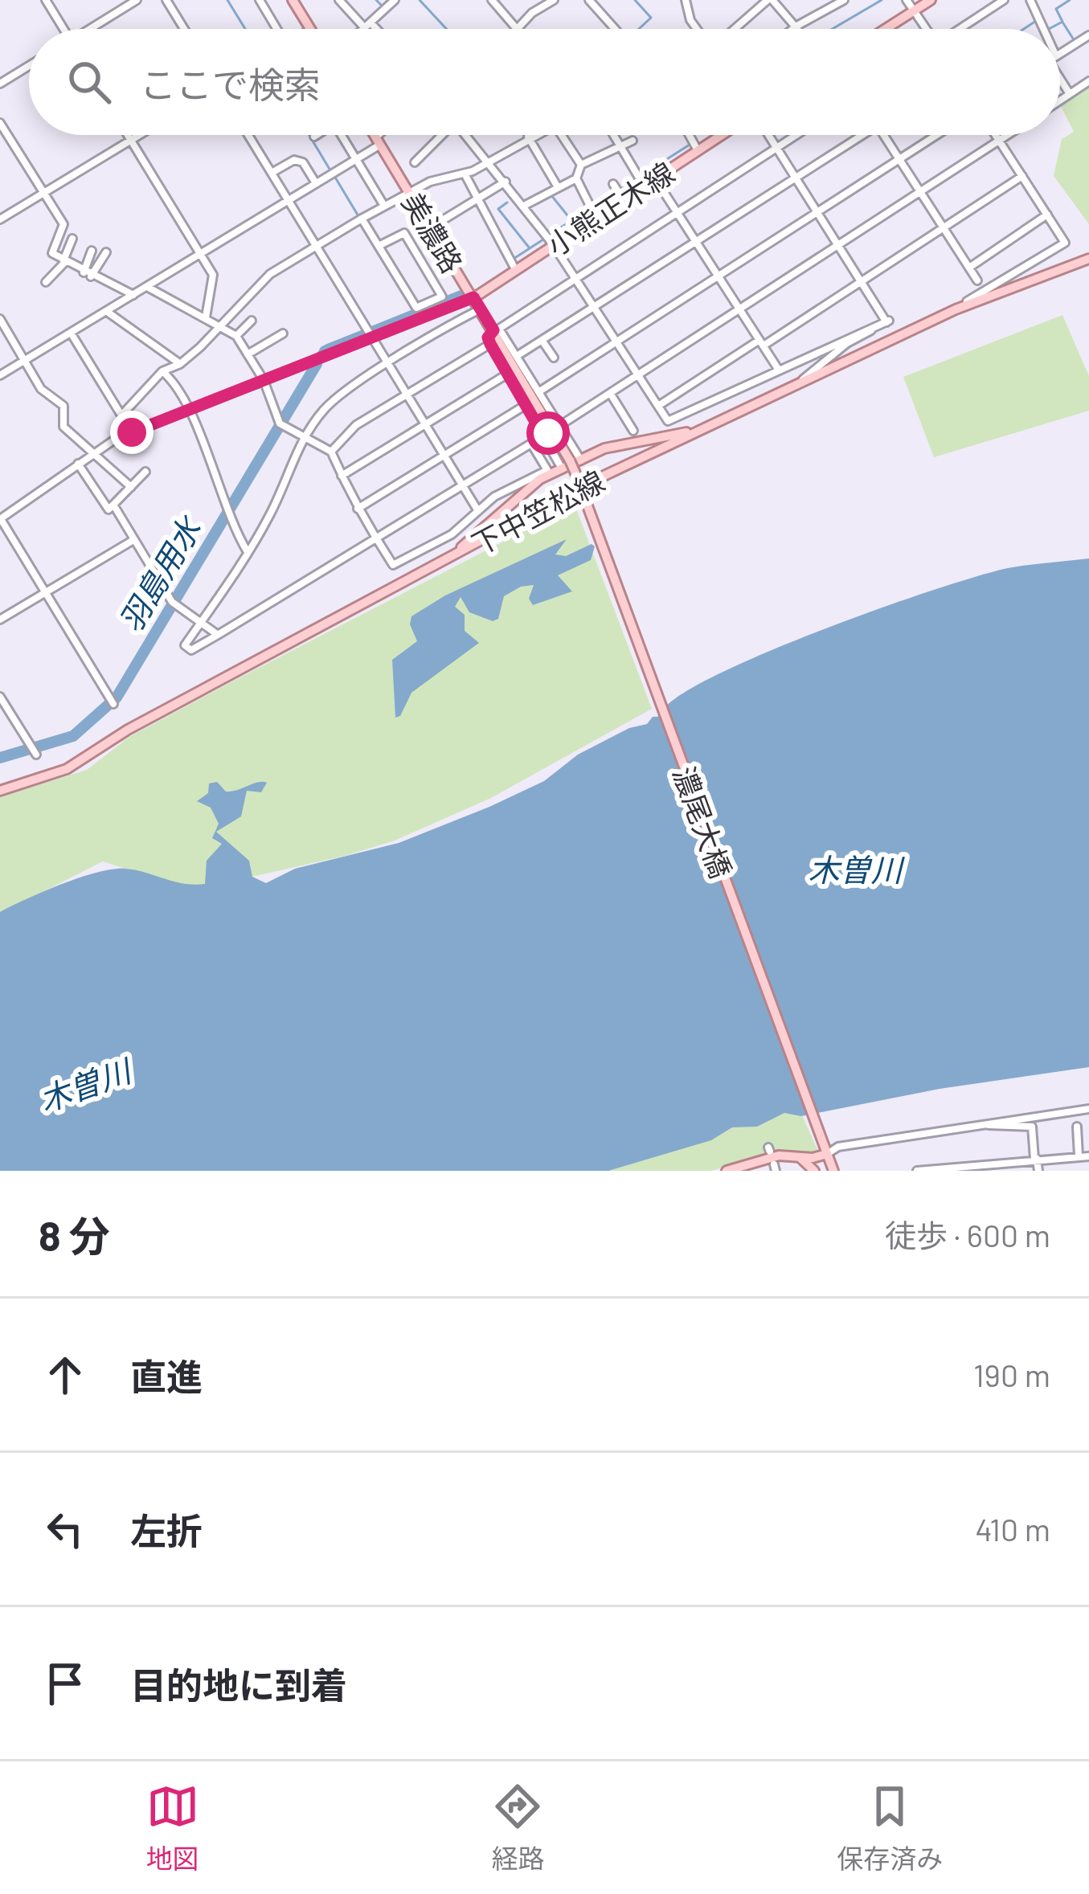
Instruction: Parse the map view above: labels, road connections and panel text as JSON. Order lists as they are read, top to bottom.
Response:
{
  "streets": {
    "main road": [
      "小熊正木線",
      "美濃路",
      "下中笠松線",
      "濃尾大橋"
    ]
  },
  "crossings": [
    ["小熊正木線", "美濃路"],
    ["美濃路", "下中笠松線"],
    ["美濃路", "濃尾大橋"]
  ],
  "water": ["羽島用水", "木曽川"],
  "page": {
    "search": "ここで検索",
    "heading": ["8 分", "徒歩 · 600 m"],
    "list": [
      ["直進", "190 m"],
      ["左折", "410 m"],
      "目的地に到着"
    ],
    "nav": ["地図", "経路", "保存済み"]
  }
}
